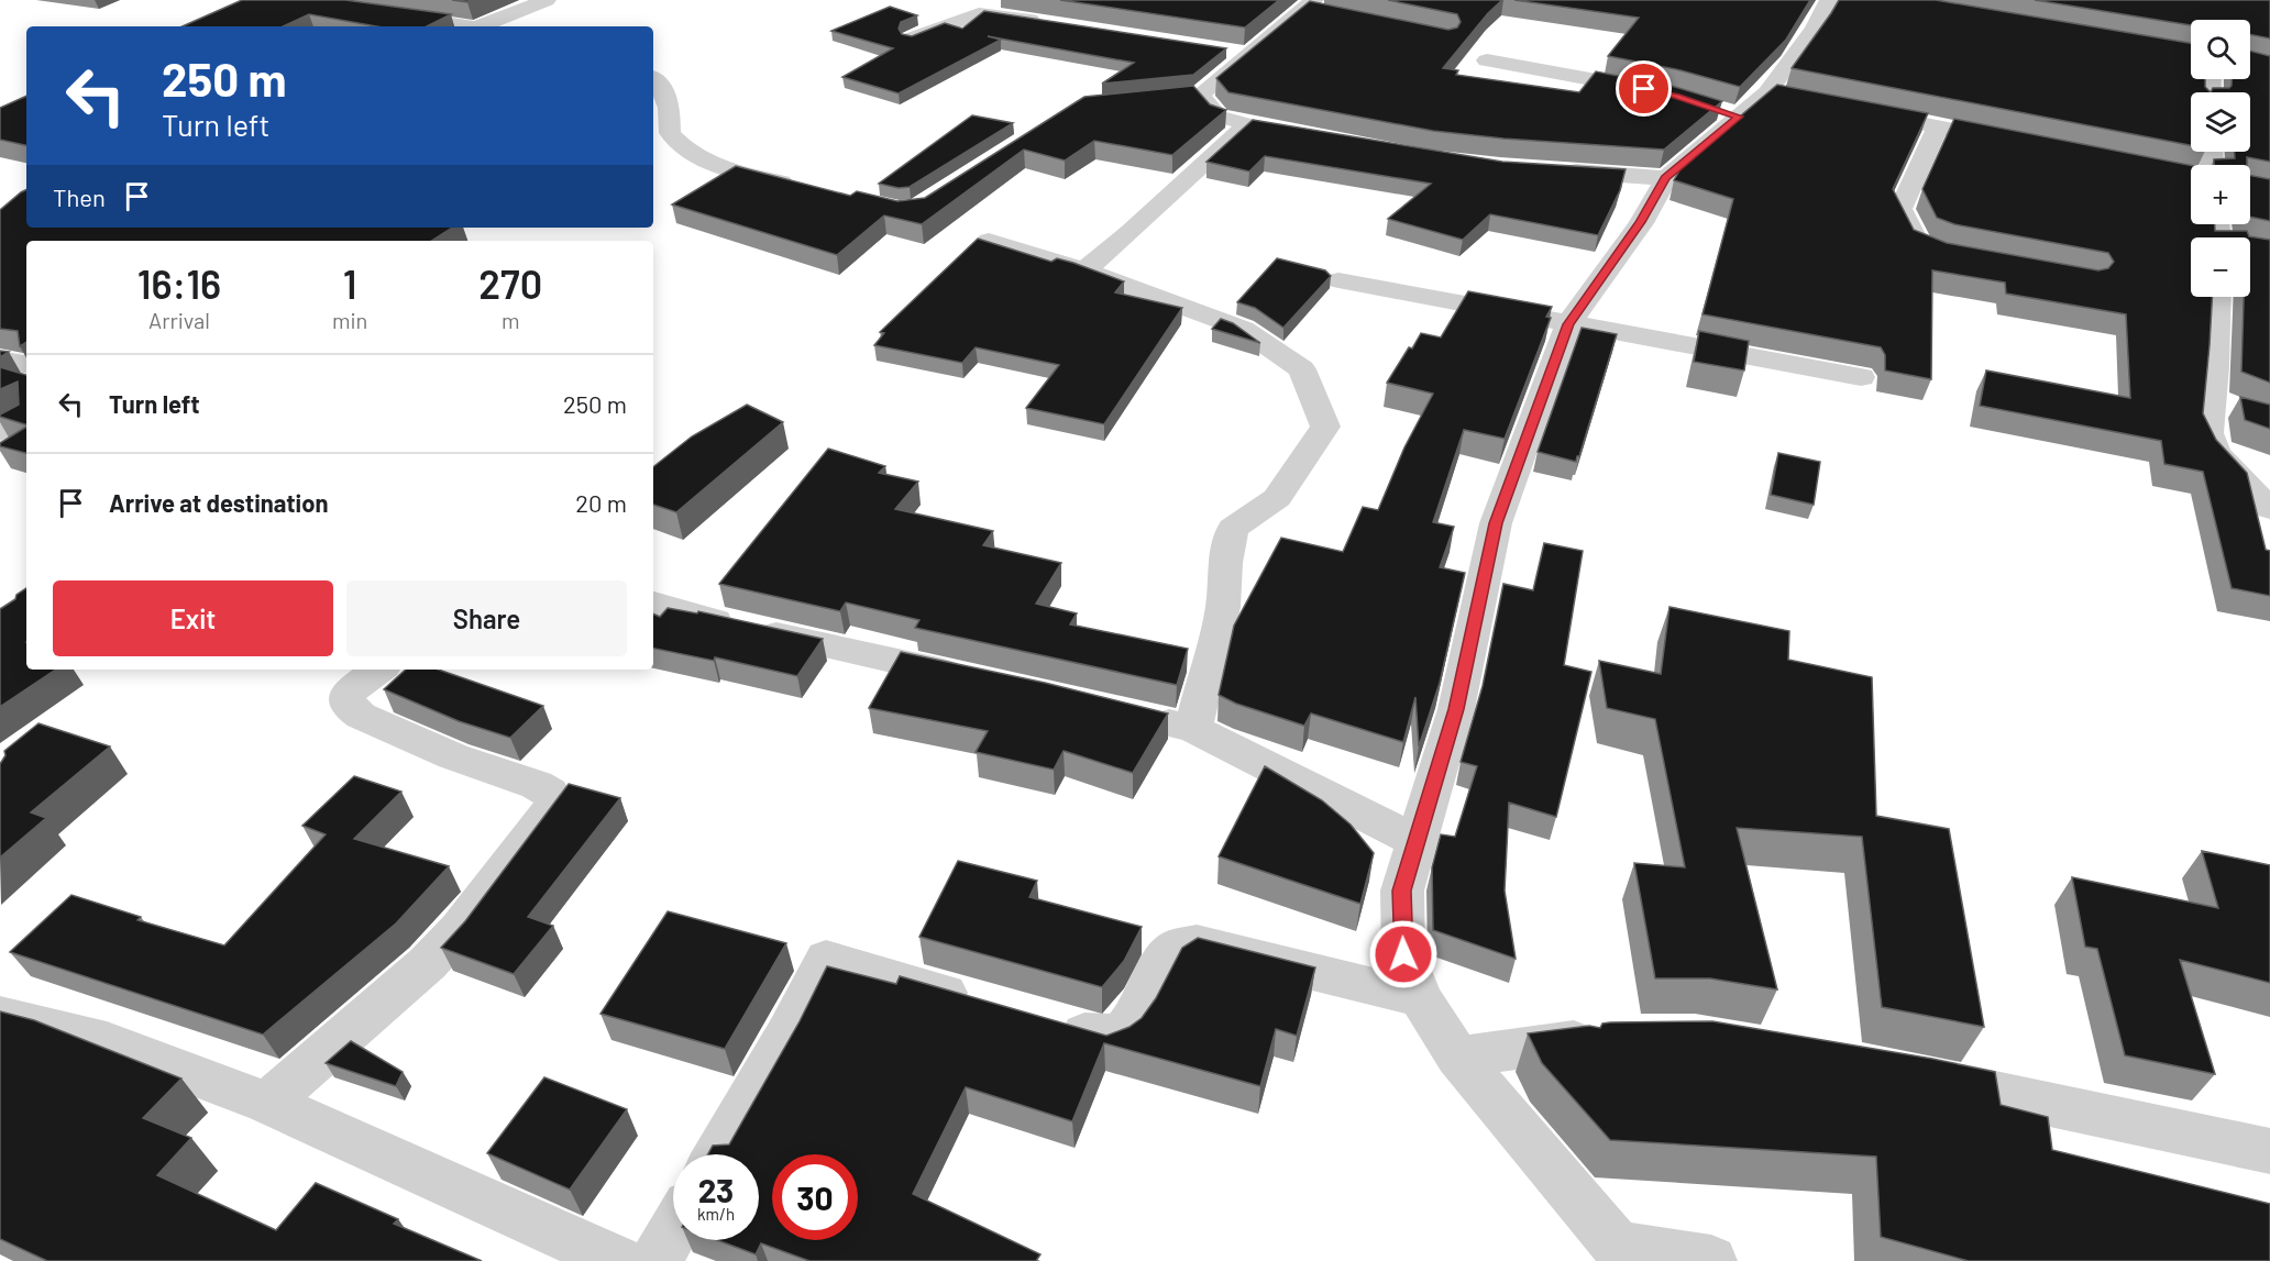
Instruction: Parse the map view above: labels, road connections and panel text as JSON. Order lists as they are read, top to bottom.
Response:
{
  "page": {
    "map_buttons": ["+", "−"],
    "turn": ["250 m", "Turn left"],
    "then": "Then",
    "eta": [
      "16:16",
      "Arrival",
      "1",
      "min",
      "270",
      "m"
    ],
    "list": [
      {
        "name": "Turn left",
        "value": "250 m"
      },
      {
        "name": "Arrive at destination",
        "value": "20 m"
      }
    ],
    "buttons": ["Exit", "Share"],
    "speed": "23 km/h",
    "limit": "30"
  }
}
